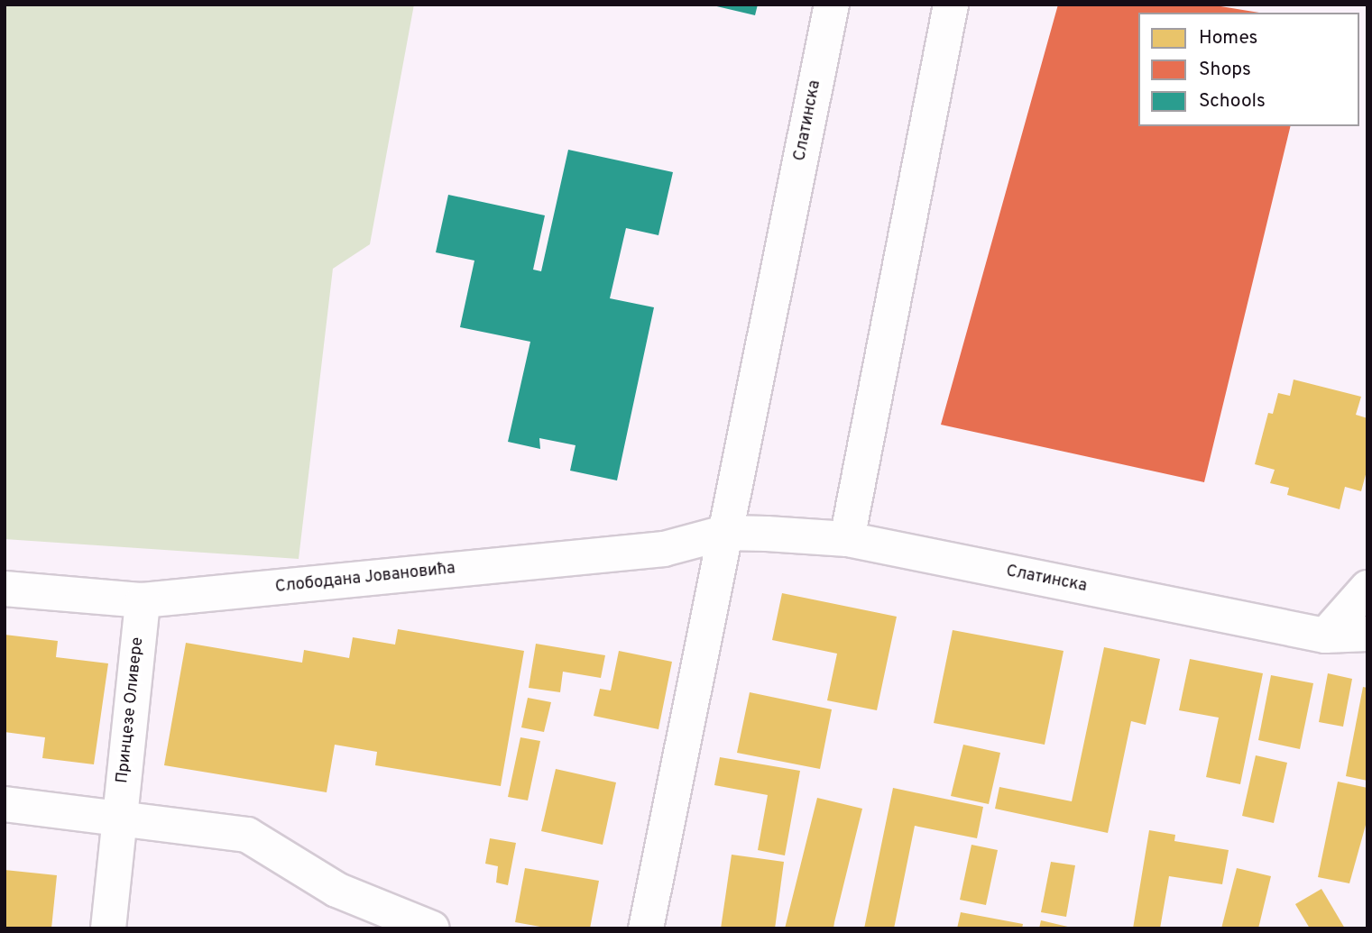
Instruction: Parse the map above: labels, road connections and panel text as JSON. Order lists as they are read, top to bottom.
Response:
{
  "streets": {
    "street": ["Слатинска", "Слободана Јовановића", "Принцезе Оливере"]
  },
  "crossings": [
    ["Слатинска", "Слободана Јовановића"],
    ["Слободана Јовановића", "Принцезе Оливере"]
  ],
  "legend": ["Homes", "Shops", "Schools"]
}
